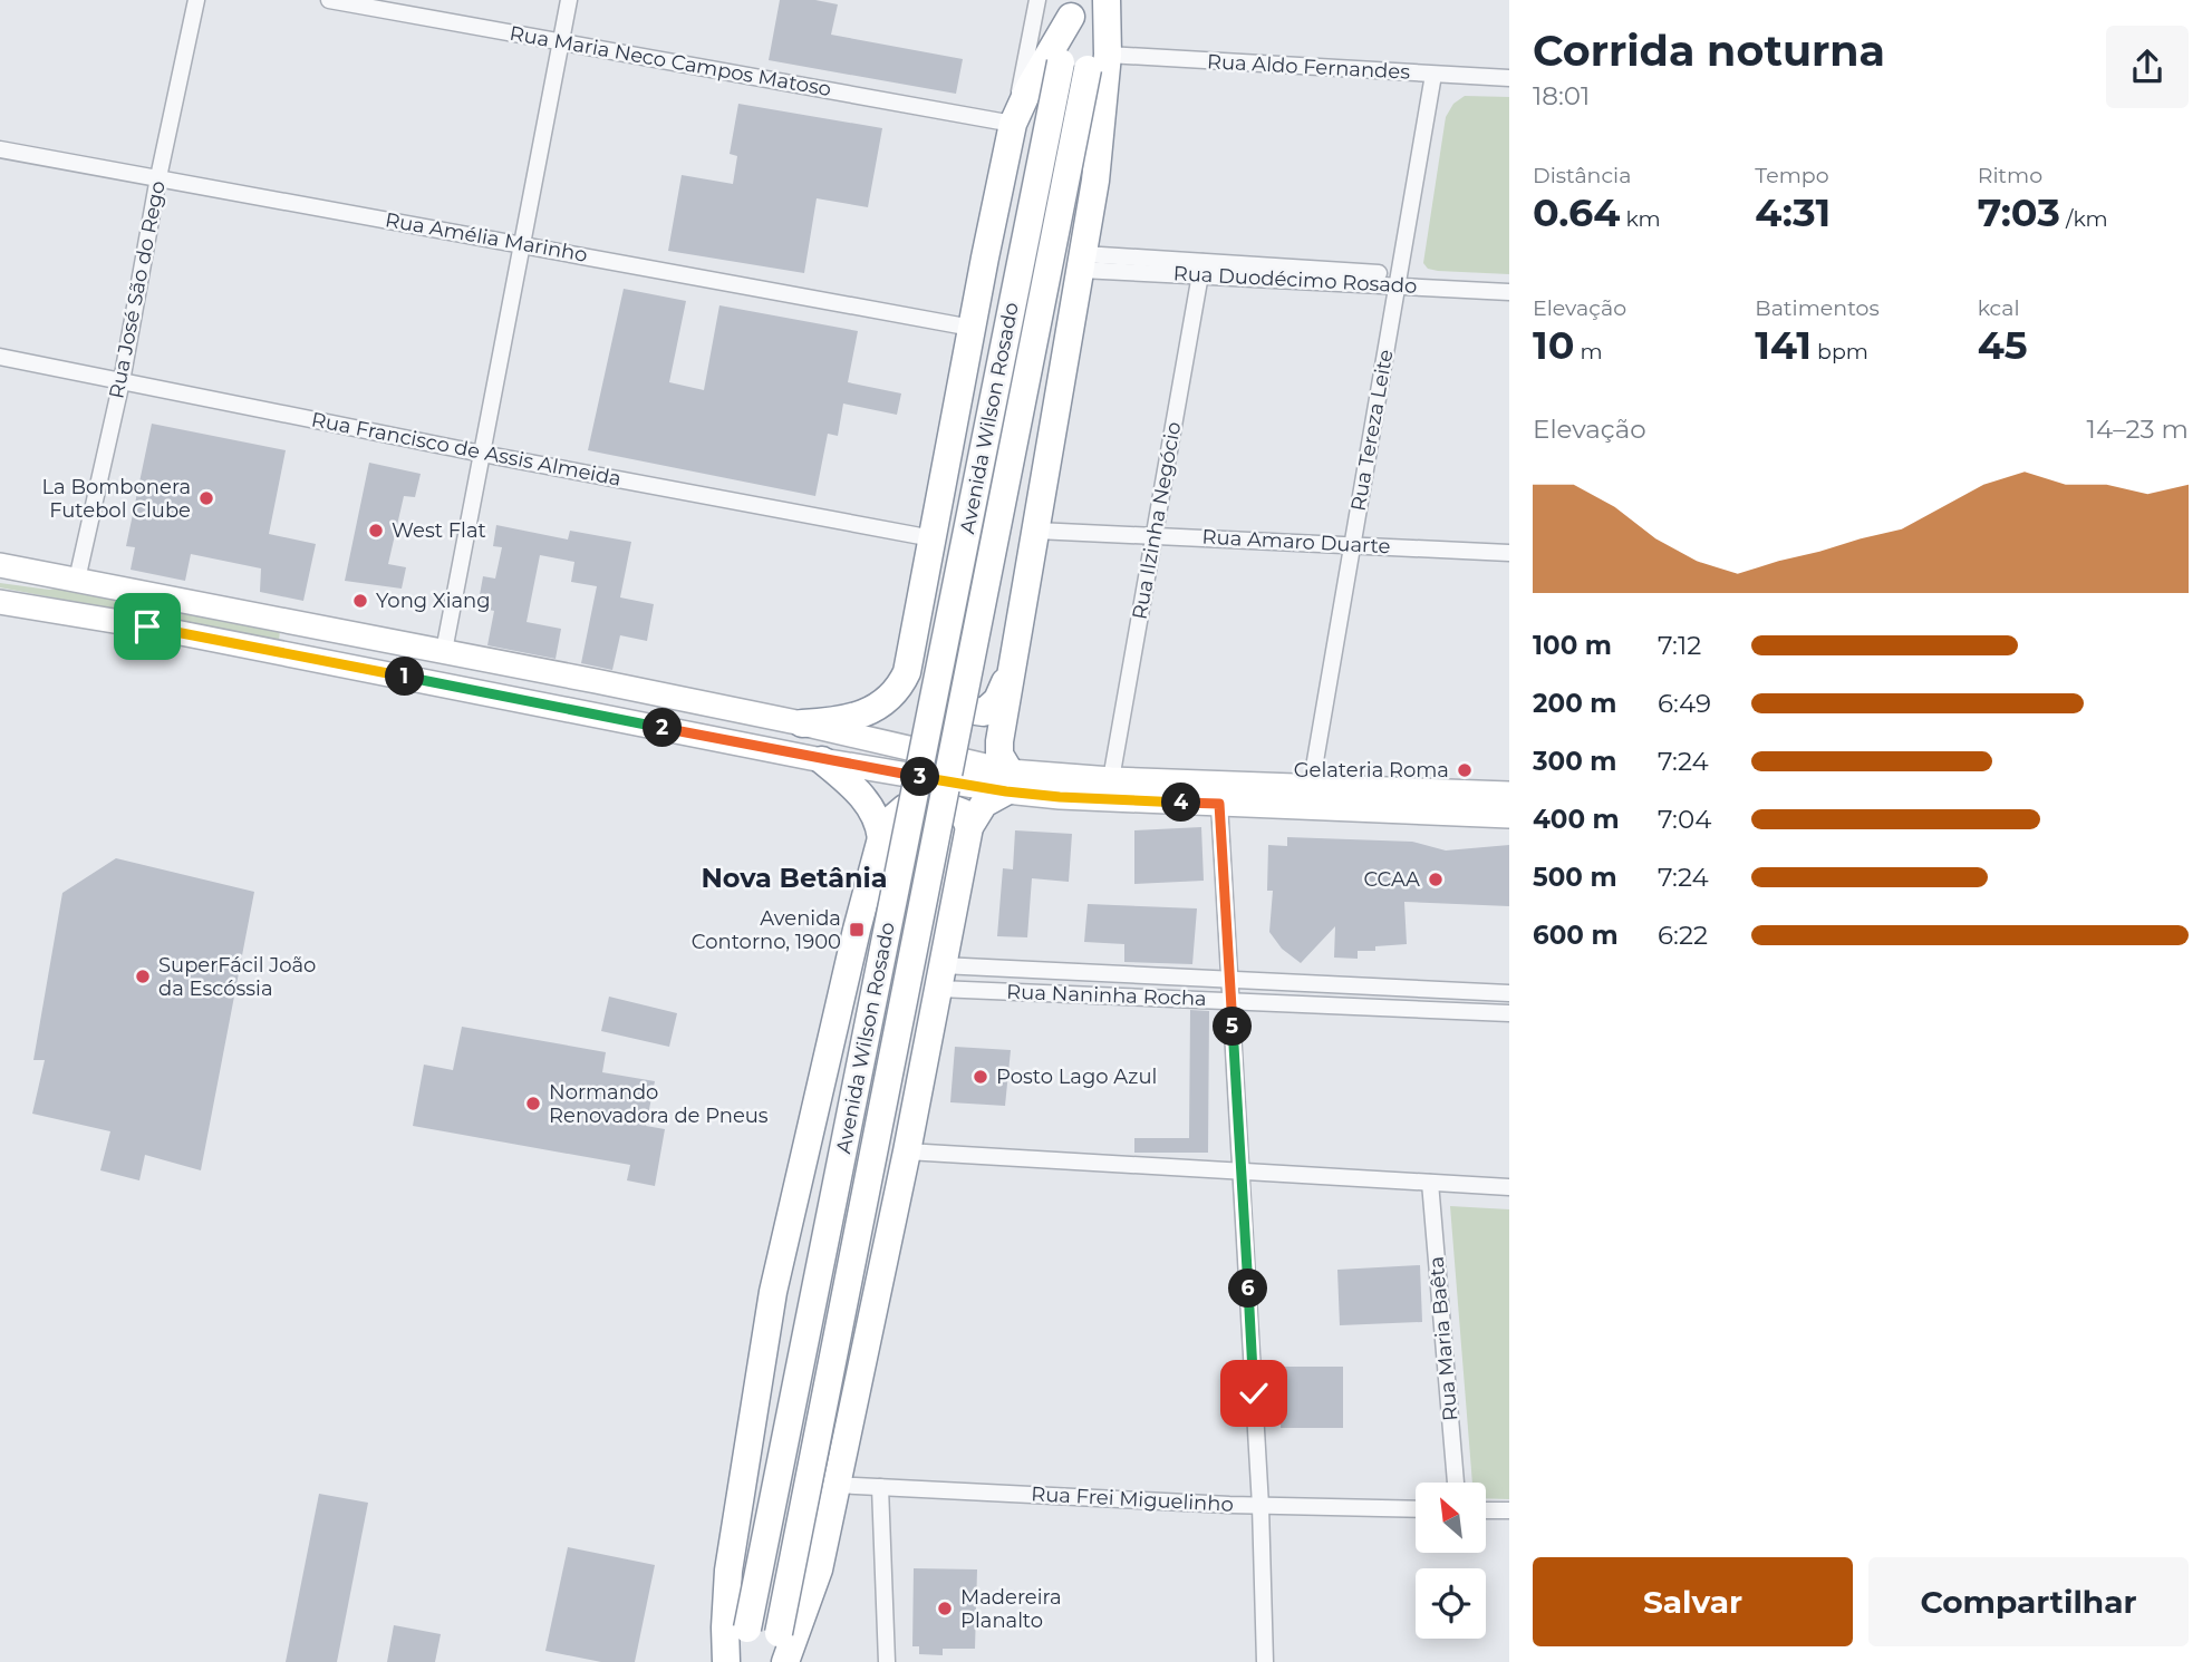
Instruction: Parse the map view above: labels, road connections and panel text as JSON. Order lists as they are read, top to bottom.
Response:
{
  "streets": {
    "highway": ["Avenida Wilson Rosado"],
    "street": [
      "Rua Maria Neco Campos Matoso",
      "Rua Aldo Fernandes",
      "Rua Amélia Marinho",
      "Rua Duodécimo Rosado",
      "Rua José São do Rego",
      "Rua Tereza Leite",
      "Rua Francisco de Assis Almeida",
      "Rua Ilzinha Negócio",
      "Rua Amaro Duarte",
      "Rua Naninha Rocha",
      "Rua Maria Baêta",
      "Rua Frei Miguelinho"
    ]
  },
  "crossings": [
    ["Rua Aldo Fernandes", "Avenida Wilson Rosado"],
    ["Rua Aldo Fernandes", "Rua Tereza Leite"],
    ["Rua Amélia Marinho", "Rua José São do Rego"],
    ["Rua Duodécimo Rosado", "Rua Tereza Leite"],
    ["Rua Duodécimo Rosado", "Rua Ilzinha Negócio"],
    ["Rua José São do Rego", "Rua Francisco de Assis Almeida"],
    ["Rua Tereza Leite", "Rua Amaro Duarte"],
    ["Rua Ilzinha Negócio", "Rua Amaro Duarte"]
  ],
  "districts": ["Nova Betânia"],
  "places": {
    "other": [
      "La Bombonera Futebol Clube",
      "West Flat",
      "Yong Xiang",
      "Gelateria Roma",
      "CCAA",
      "SuperFácil João da Escóssia",
      "Posto Lago Azul",
      "Normando Renovadora de Pneus",
      "Madereira Planalto"
    ],
    "transit": ["Avenida Contorno, 1900"]
  },
  "north": "top left",
  "page": {
    "heading": ["Corrida noturna", "18:01"],
    "stats": [
      ["Distância", "0.64 km"],
      ["Tempo", "4:31"],
      ["Ritmo", "7:03 /km"],
      ["Elevação", "10 m"],
      ["Batimentos", "141 bpm"],
      ["kcal", "45"]
    ],
    "chart": ["Elevação", "14–23 m"],
    "list": [
      {
        "name": "100 m",
        "note": "7:12"
      },
      {
        "name": "200 m",
        "note": "6:49"
      },
      {
        "name": "300 m",
        "note": "7:24"
      },
      {
        "name": "400 m",
        "note": "7:04"
      },
      {
        "name": "500 m",
        "note": "7:24"
      },
      {
        "name": "600 m",
        "note": "6:22"
      }
    ],
    "pins": [
      "1",
      "2",
      "3",
      "4",
      "5",
      "6"
    ],
    "buttons": ["Salvar", "Compartilhar"]
  }
}
